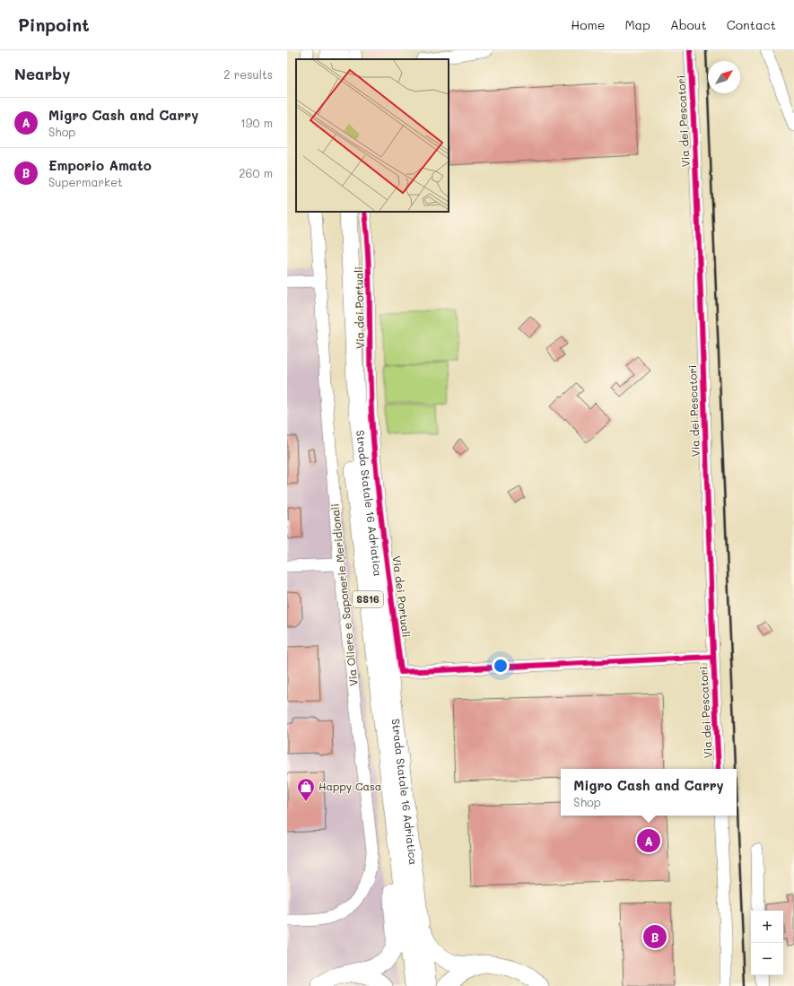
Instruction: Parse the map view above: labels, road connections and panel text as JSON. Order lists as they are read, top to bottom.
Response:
{
  "streets": {
    "highway": ["Strada Statale 16 Adriatica", "SS16"],
    "street": ["Via dei Pescatori", "Via dei Portuali", "Via Oliere e Saponerie Meridionali"]
  },
  "crossings": [
    ["Via dei Pescatori", "Via dei Portuali"]
  ],
  "places": {
    "shop": ["Happy Casa"]
  },
  "north": "top right",
  "page": {
    "header": "Pinpoint",
    "nav": [
      "Home",
      "Map",
      "About",
      "Contact"
    ],
    "heading": ["Nearby", "2 results"],
    "list": [
      {
        "mark": "A",
        "name": "Migro Cash and Carry",
        "note": "Shop",
        "value": "190 m"
      },
      {
        "mark": "B",
        "name": "Emporio Amato",
        "note": "Supermarket",
        "value": "260 m"
      }
    ],
    "popup": ["Migro Cash and Carry", "Shop"],
    "pins": ["A", "B"],
    "map_buttons": ["+", "−"]
  }
}
